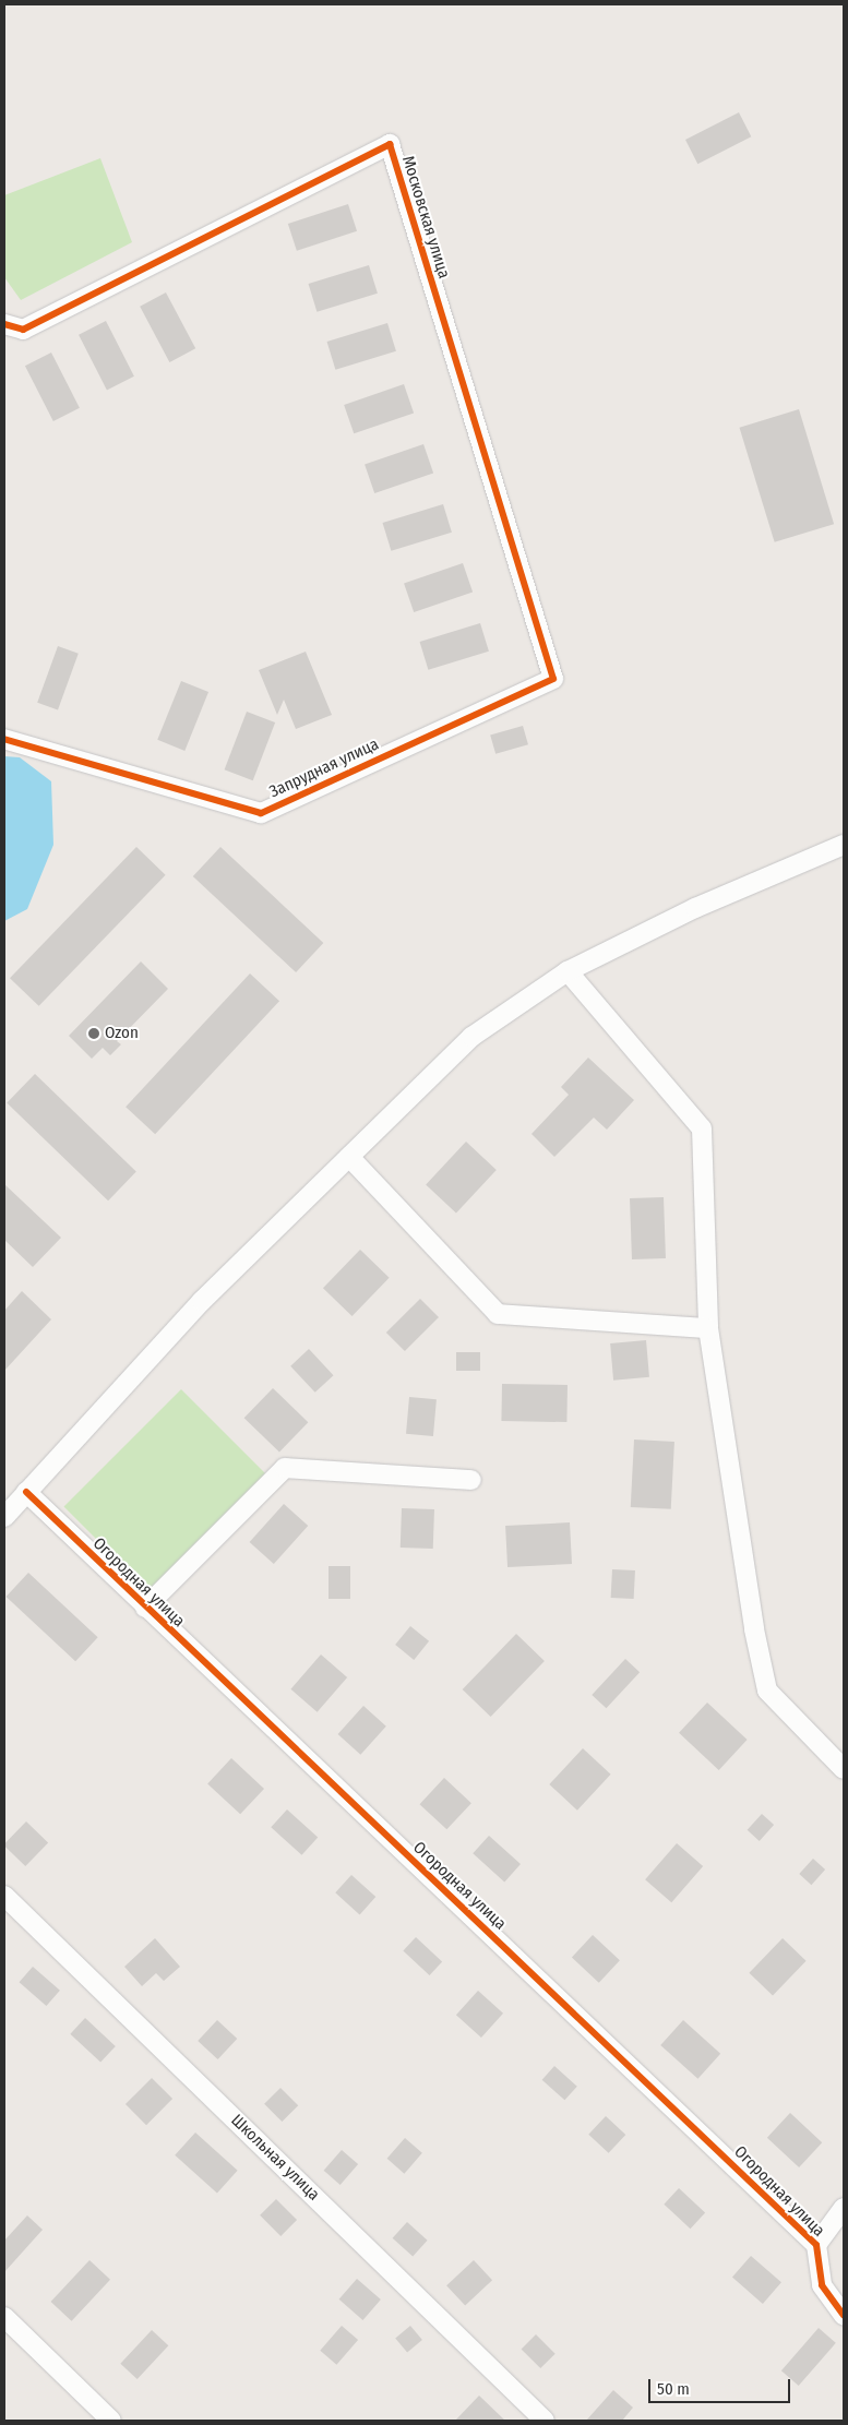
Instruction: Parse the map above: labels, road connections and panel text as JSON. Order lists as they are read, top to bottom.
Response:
{
  "streets": {
    "street": [
      "Московская улица",
      "Запрудная улица",
      "Огородная улица",
      "Школьная улица"
    ]
  },
  "crossings": [
    ["Московская улица", "Запрудная улица"]
  ],
  "places": ["Ozon"],
  "scale_bar": "50 m"
}
